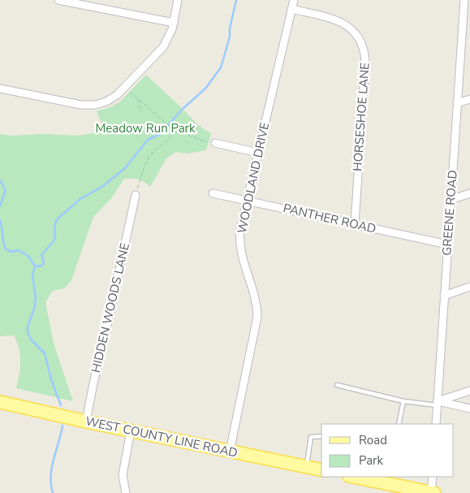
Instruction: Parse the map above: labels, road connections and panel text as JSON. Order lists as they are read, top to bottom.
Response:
{
  "streets": {
    "main road": ["WEST COUNTY LINE ROAD"],
    "street": [
      "HORSESHOE LANE",
      "WOODLAND DRIVE",
      "GREENE ROAD",
      "PANTHER ROAD",
      "HIDDEN WOODS LANE"
    ]
  },
  "crossings": [
    ["HORSESHOE LANE", "WOODLAND DRIVE"],
    ["HORSESHOE LANE", "PANTHER ROAD"],
    ["WOODLAND DRIVE", "PANTHER ROAD"],
    ["WOODLAND DRIVE", "WEST COUNTY LINE ROAD"],
    ["GREENE ROAD", "PANTHER ROAD"],
    ["HIDDEN WOODS LANE", "WEST COUNTY LINE ROAD"]
  ],
  "parks": ["Meadow Run Park"],
  "legend": ["Road", "Park"]
}
